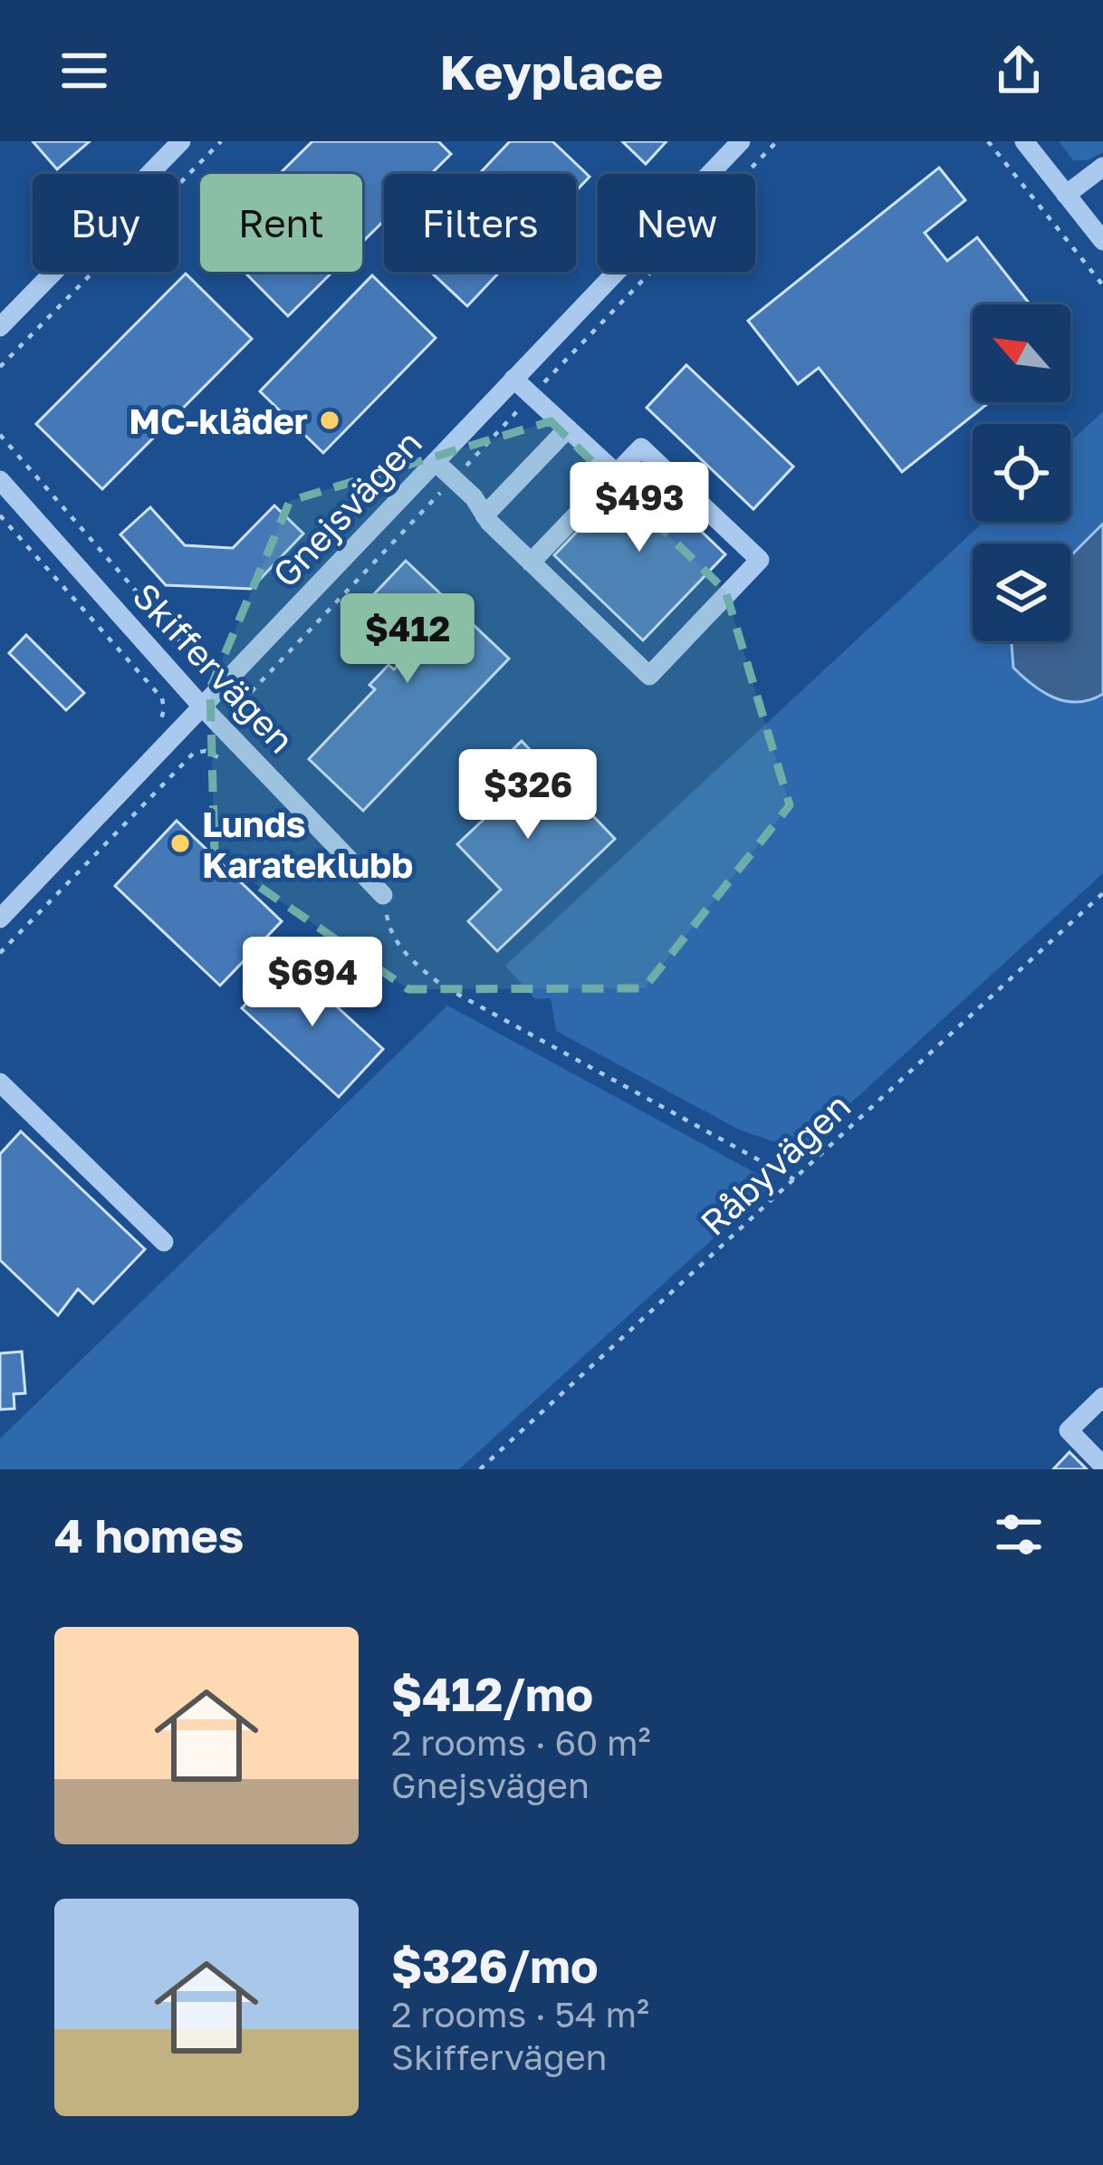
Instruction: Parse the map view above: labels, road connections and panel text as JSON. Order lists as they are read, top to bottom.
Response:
{
  "streets": {
    "street": ["Gnejsvägen", "Skiffervägen"],
    "path": ["Råbyvägen"]
  },
  "crossings": [
    ["Gnejsvägen", "Skiffervägen"]
  ],
  "places": ["MC-kläder", "Lunds Karateklubb"],
  "north": "top left",
  "page": {
    "header": "Keyplace",
    "chip": [
      "Buy",
      "Rent",
      "Filters",
      "New"
    ],
    "price": [
      "$493",
      "$412",
      "$326",
      "$694"
    ],
    "heading": "4 homes",
    "list": [
      {
        "name": "$412/mo",
        "note": "2 rooms · 60 m² · Gnejsvägen"
      },
      {
        "name": "$326/mo",
        "note": "2 rooms · 54 m² · Skiffervägen"
      }
    ]
  }
}
